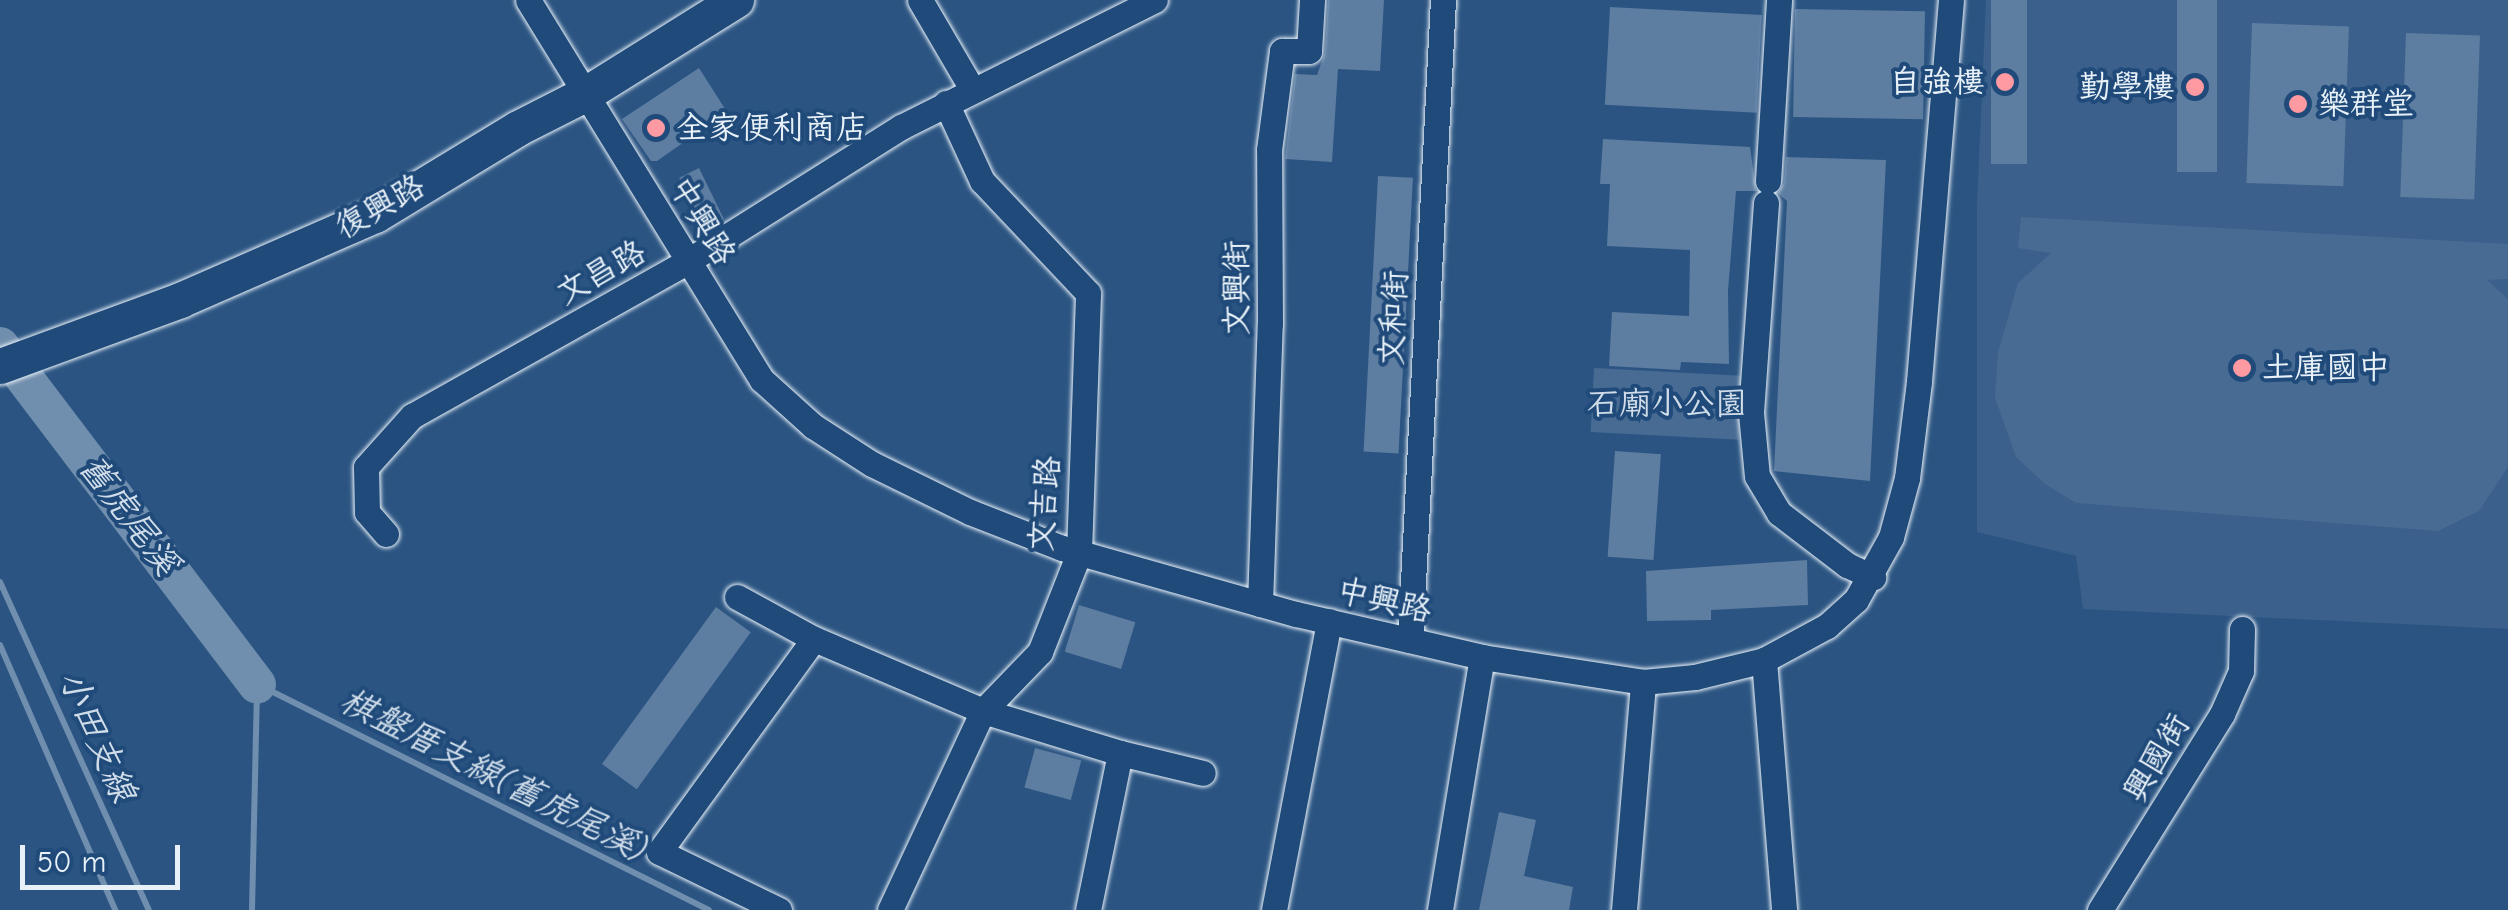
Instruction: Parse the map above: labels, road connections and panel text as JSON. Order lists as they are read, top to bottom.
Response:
{
  "streets": {
    "main road": ["復興路"],
    "street": [
      "中興路",
      "文昌路",
      "文興街",
      "文和街",
      "文吉路",
      "興國街"
    ]
  },
  "crossings": [
    ["復興路", "中興路"],
    ["中興路", "文昌路"],
    ["中興路", "文興街"],
    ["中興路", "文和街"],
    ["中興路", "文吉路"],
    ["文昌路", "文吉路"]
  ],
  "water": ["舊虎尾溪", "小田支線", "棋盤厝支線(舊虎尾溪)"],
  "parks": ["石廟小公園"],
  "places": [
    "自強樓",
    "勤學樓",
    "樂群堂",
    "全家便利商店",
    "土庫國中"
  ],
  "scale_bar": "50 m"
}
